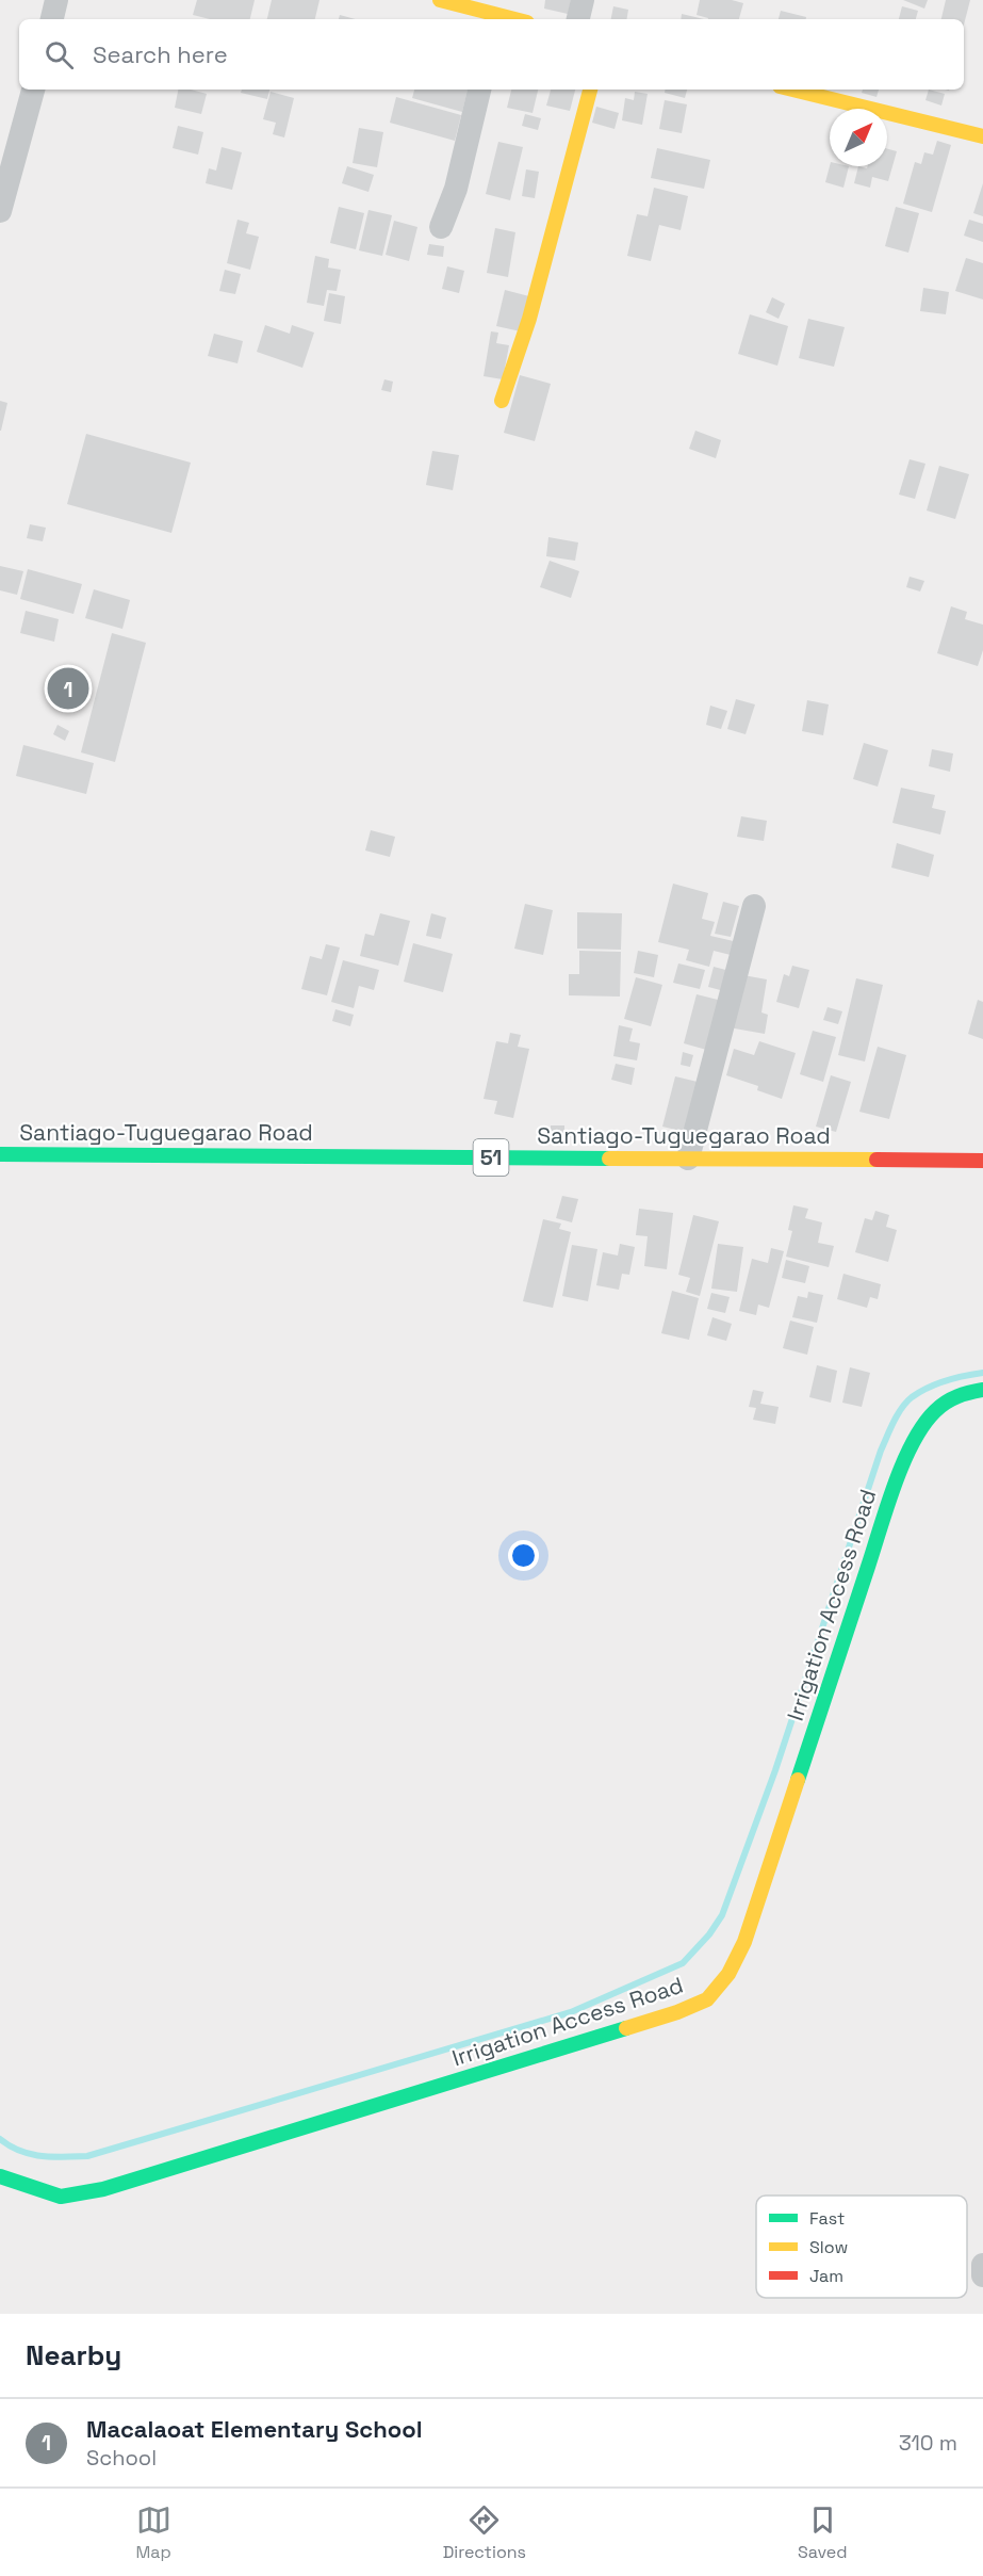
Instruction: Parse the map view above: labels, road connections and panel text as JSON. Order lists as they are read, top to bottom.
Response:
{
  "streets": {
    "main road": ["Santiago-Tuguegarao Road", "51", "Irrigation Access Road"]
  },
  "legend": ["Fast", "Slow", "Jam"],
  "north": "top right",
  "page": {
    "search": "Search here",
    "pins": "1",
    "heading": "Nearby",
    "list": [
      {
        "mark": "1",
        "name": "Macalaoat Elementary School",
        "note": "School",
        "value": "310 m"
      }
    ],
    "nav": ["Map", "Directions", "Saved"]
  }
}
